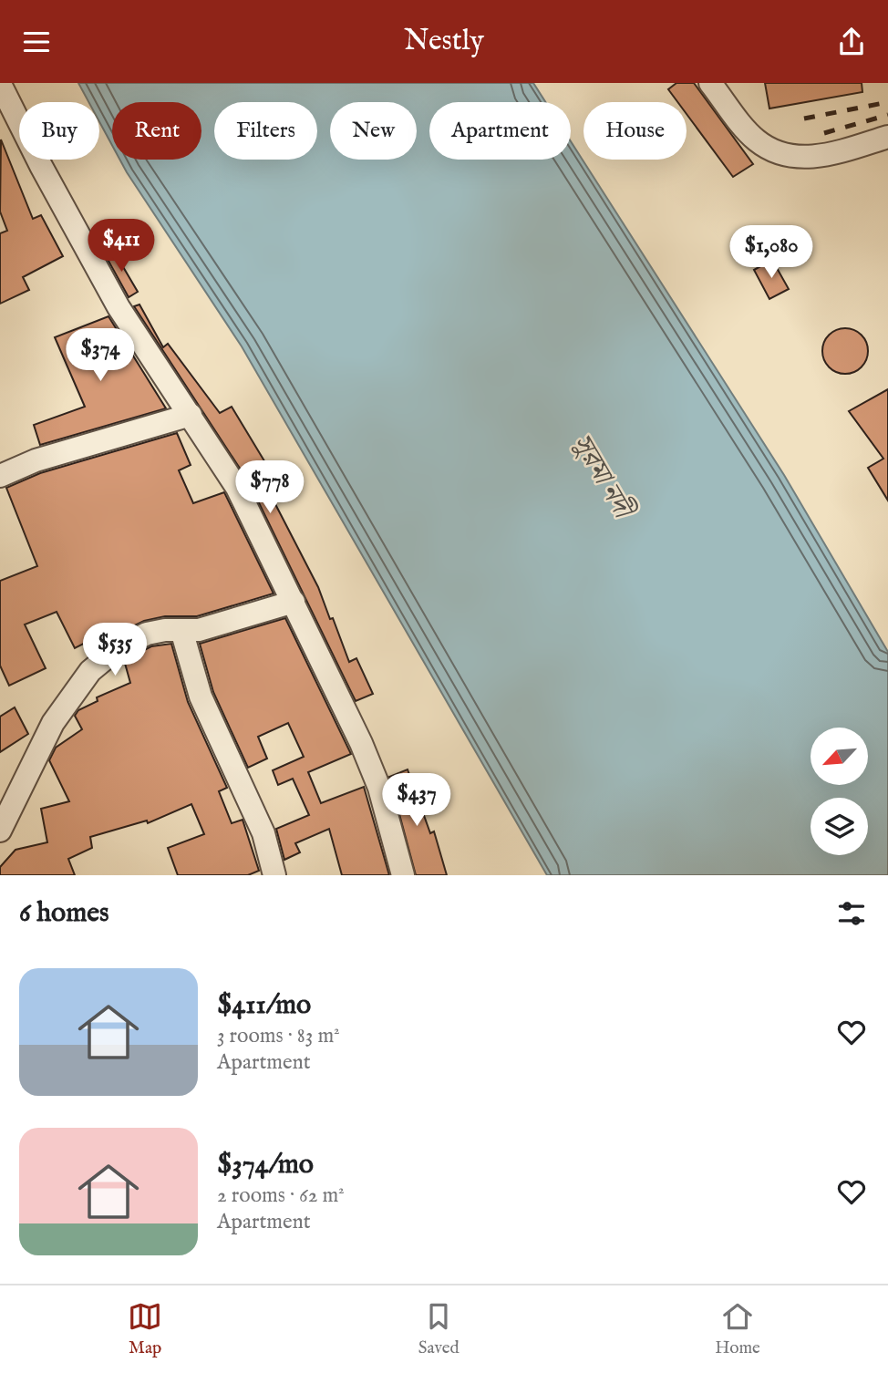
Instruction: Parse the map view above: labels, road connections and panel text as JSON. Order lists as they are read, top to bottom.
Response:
{
  "water": ["সুরমা নদী"],
  "north": "bottom left",
  "page": {
    "header": "Nestly",
    "chip": [
      "Buy",
      "Rent",
      "Filters",
      "New",
      "Apartment",
      "House"
    ],
    "price": [
      "$411",
      "$1,080",
      "$374",
      "$778",
      "$535",
      "$437"
    ],
    "heading": "6 homes",
    "list": [
      {
        "name": "$411/mo",
        "note": "3 rooms · 83 m² · Apartment"
      },
      {
        "name": "$374/mo",
        "note": "2 rooms · 62 m² · Apartment"
      }
    ],
    "tabs": ["Map", "Saved", "Home"]
  }
}
